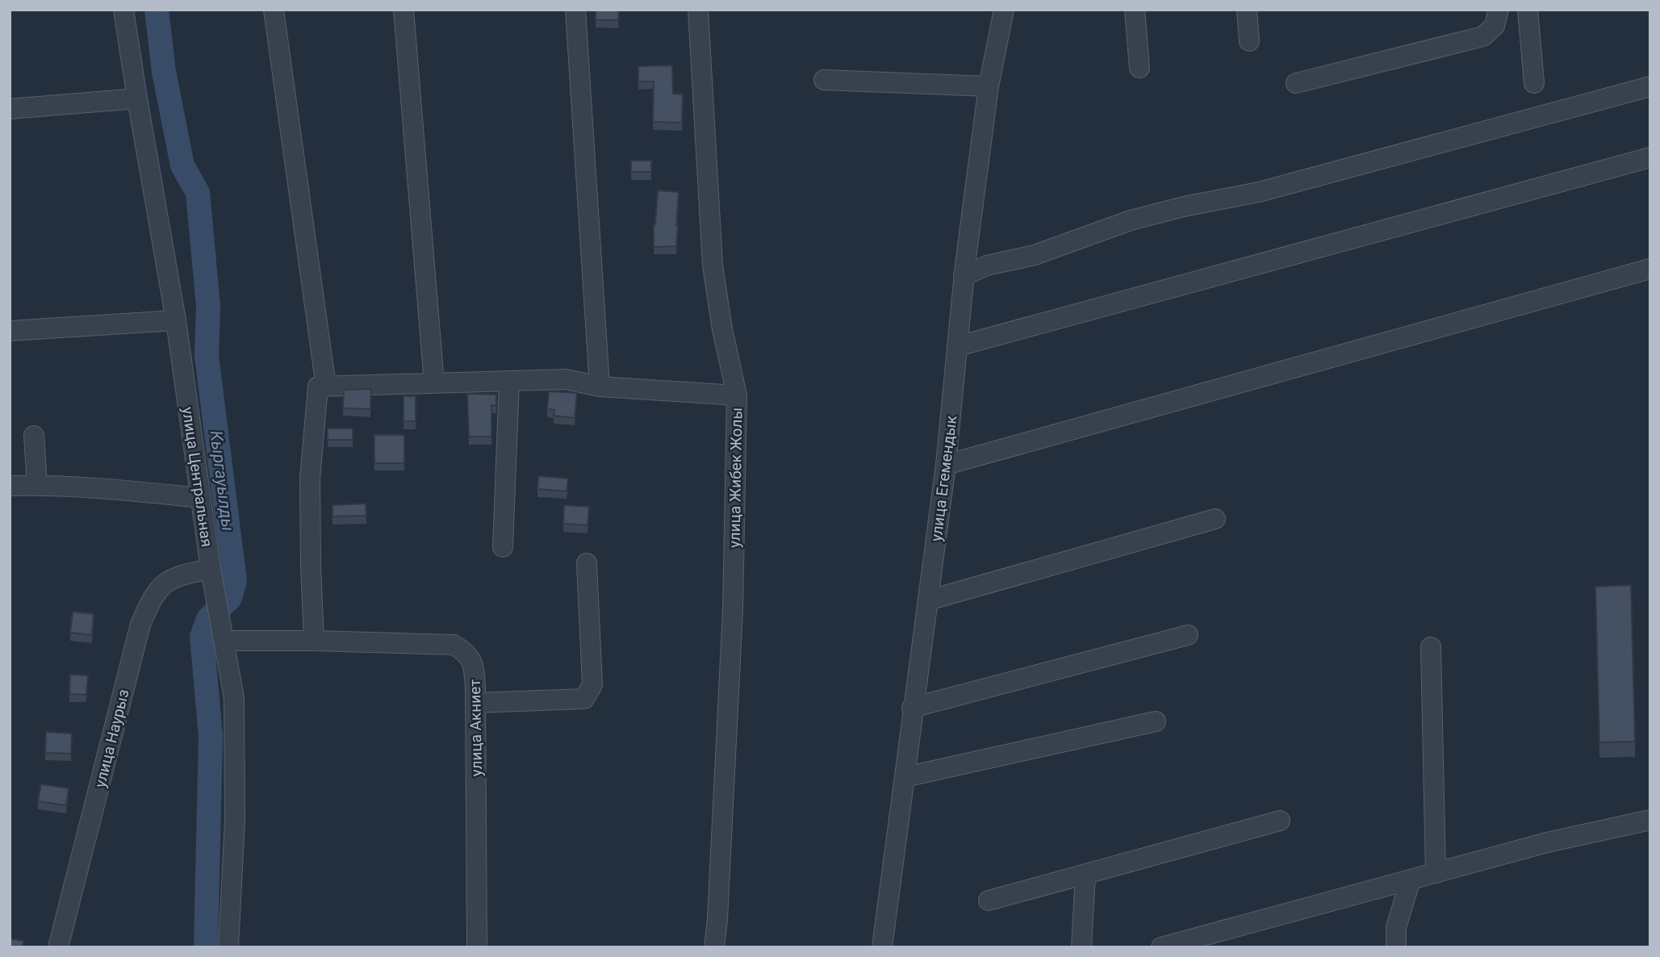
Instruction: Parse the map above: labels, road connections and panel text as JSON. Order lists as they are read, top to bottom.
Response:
{
  "streets": {
    "street": [
      "улица Центральная",
      "улица Жибек Жолы",
      "улица Егемендык",
      "улица Акниет",
      "улица Наурыз"
    ]
  },
  "crossings": [
    ["улица Центральная", "улица Акниет"],
    ["улица Центральная", "улица Наурыз"]
  ],
  "water": ["Кыргауылды"]
}
